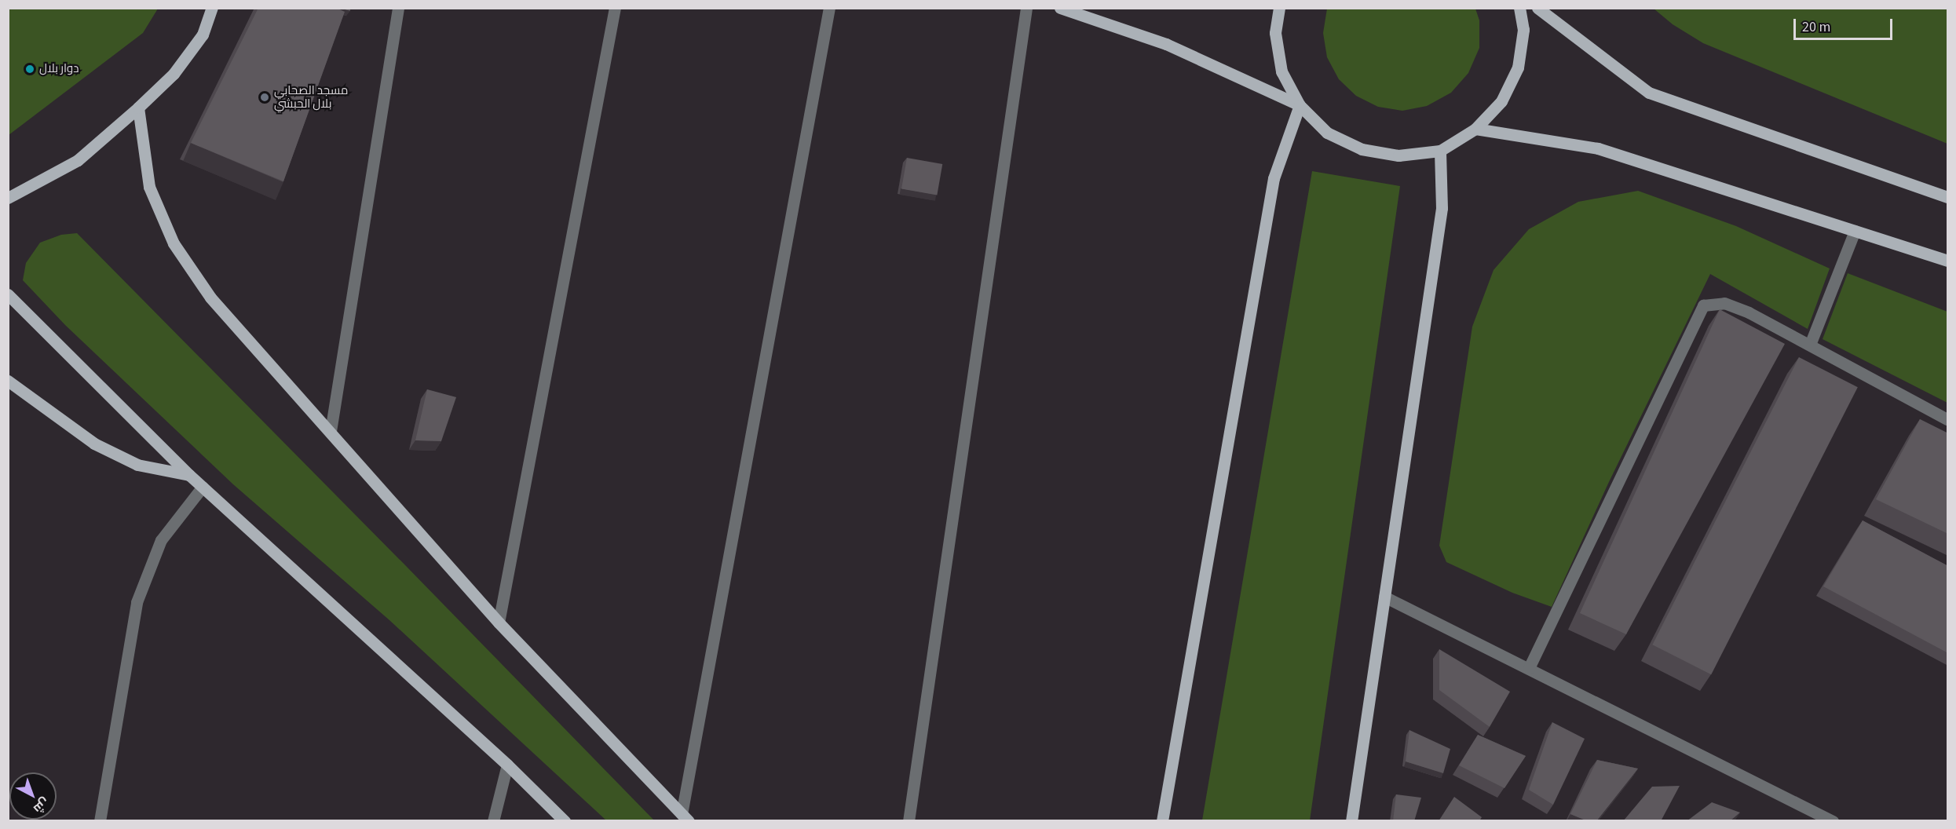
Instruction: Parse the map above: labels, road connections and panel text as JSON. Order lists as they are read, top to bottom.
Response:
{
  "places": ["دوار بلال", "مسجد الصحابي بلال الحبشي"],
  "scale_bar": "20 m",
  "north": "bottom right"
}
